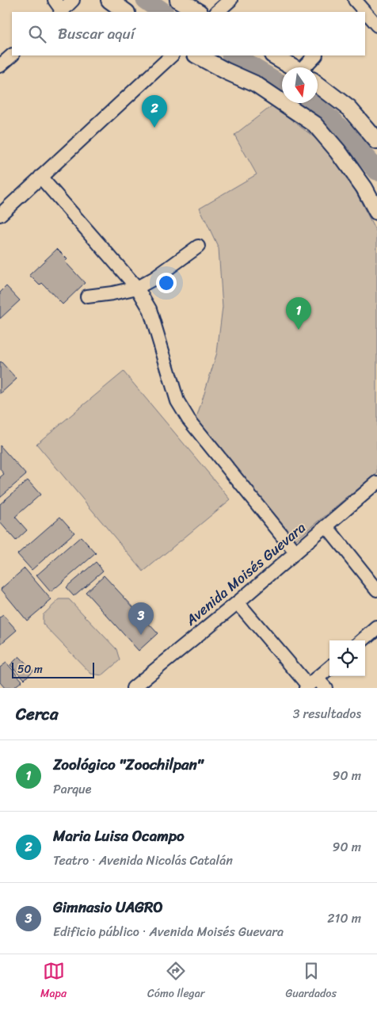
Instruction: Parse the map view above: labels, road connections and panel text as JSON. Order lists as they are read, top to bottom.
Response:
{
  "streets": {
    "street": ["Avenida Moisés Guevara"]
  },
  "scale_bar": "50 m",
  "north": "bottom",
  "page": {
    "search": "Buscar aquí",
    "pins": ["2", "1", "3"],
    "scale": "50 m",
    "heading": ["Cerca", "3 resultados"],
    "list": [
      {
        "mark": "1",
        "name": "Zoológico \"Zoochilpan\"",
        "note": "Parque",
        "value": "90 m"
      },
      {
        "mark": "2",
        "name": "Maria Luisa Ocampo",
        "note": "Teatro · Avenida Nicolás Catalán",
        "value": "90 m"
      },
      {
        "mark": "3",
        "name": "Gimnasio UAGRO",
        "note": "Edificio público · Avenida Moisés Guevara",
        "value": "210 m"
      }
    ],
    "nav": ["Mapa", "Cómo llegar", "Guardados"]
  }
}
